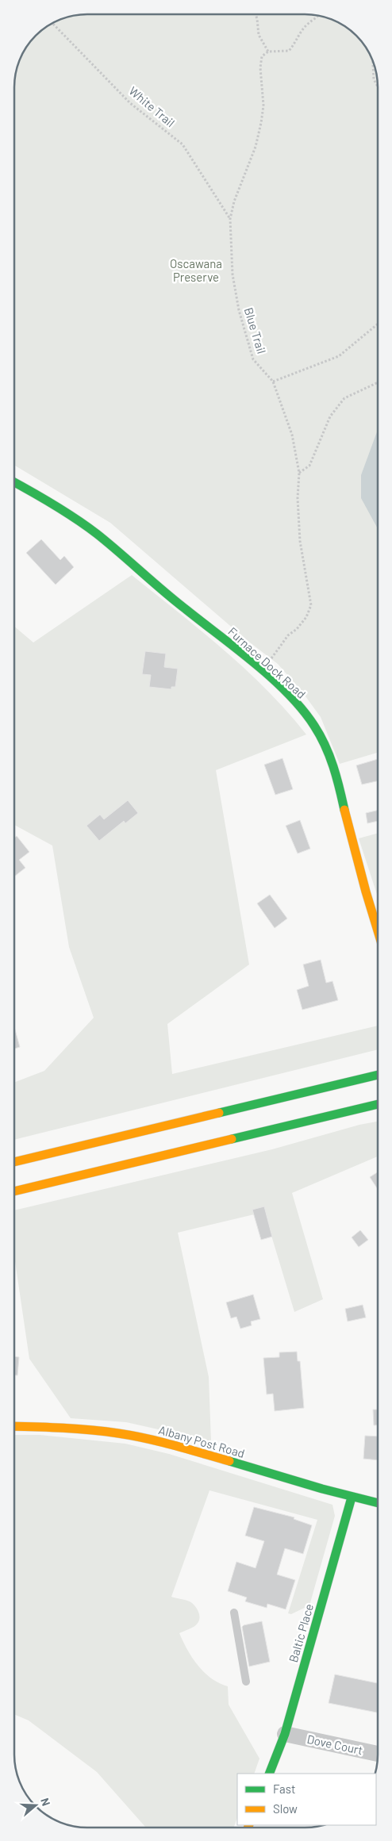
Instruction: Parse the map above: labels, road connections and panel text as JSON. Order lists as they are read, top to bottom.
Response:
{
  "streets": {
    "main road": ["Furnace Dock Road", "Albany Post Road", "Baltic Place"],
    "street": ["Dove Court"],
    "path": ["White Trail", "Blue Trail"]
  },
  "crossings": [
    ["White Trail", "Blue Trail"],
    ["Blue Trail", "Furnace Dock Road"],
    ["Albany Post Road", "Baltic Place"],
    ["Baltic Place", "Dove Court"]
  ],
  "parks": ["Oscawana Preserve"],
  "legend": ["Fast", "Slow"],
  "north": "right"
}
